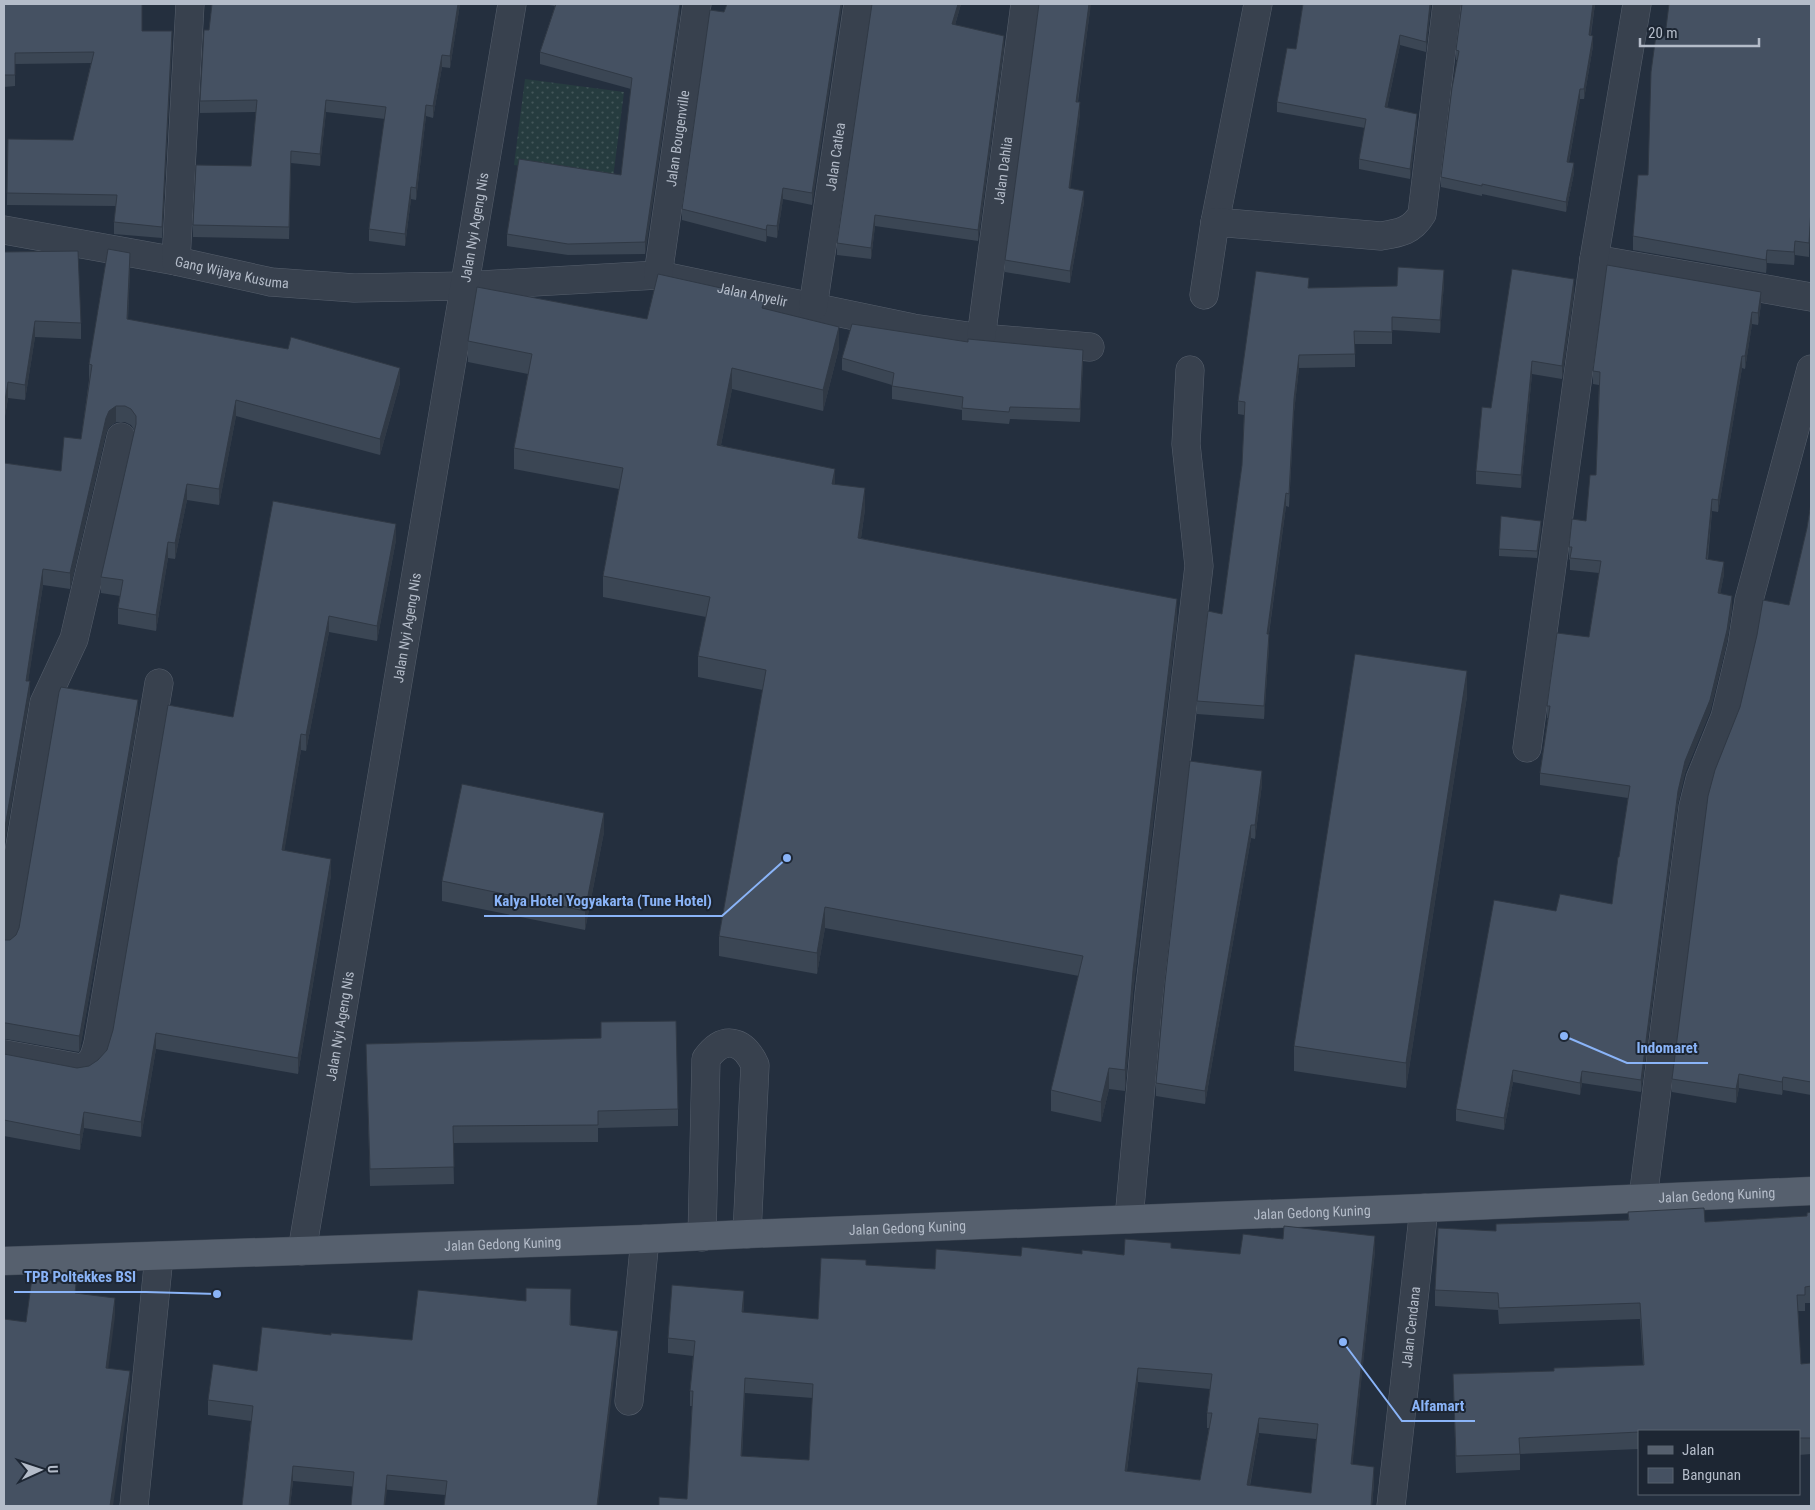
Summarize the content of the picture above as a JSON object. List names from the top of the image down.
{
  "streets": {
    "main road": ["Jalan Gedong Kuning"],
    "street": [
      "Jalan Bougenville",
      "Jalan Catlea",
      "Jalan Dahlia",
      "Jalan Nyi Ageng Nis",
      "Gang Wijaya Kusuma",
      "Jalan Anyelir",
      "Jalan Cendana"
    ]
  },
  "crossings": [
    ["Jalan Bougenville", "Jalan Anyelir"],
    ["Jalan Catlea", "Jalan Anyelir"],
    ["Jalan Dahlia", "Jalan Anyelir"],
    ["Jalan Nyi Ageng Nis", "Gang Wijaya Kusuma"],
    ["Jalan Nyi Ageng Nis", "Jalan Anyelir"],
    ["Jalan Nyi Ageng Nis", "Jalan Gedong Kuning"],
    ["Gang Wijaya Kusuma", "Jalan Anyelir"],
    ["Jalan Gedong Kuning", "Jalan Cendana"]
  ],
  "places": [
    "Kalya Hotel Yogyakarta (Tune Hotel)",
    "Indomaret",
    "TPB Poltekkes BSI",
    "Alfamart"
  ],
  "legend": ["Jalan", "Bangunan"],
  "scale_bar": "20 m",
  "north": "right"
}
